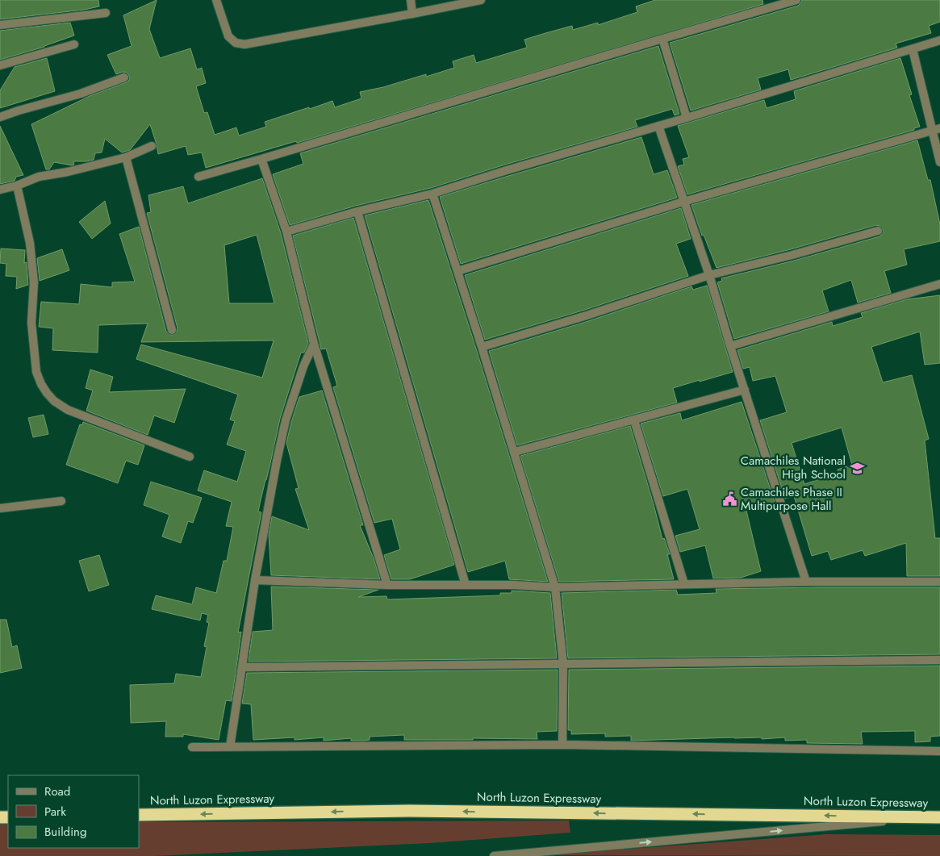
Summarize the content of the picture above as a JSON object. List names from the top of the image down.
{
  "streets": {
    "highway": ["North Luzon Expressway"]
  },
  "one_way": ["North Luzon Expressway"],
  "places": {
    "school or university": ["Camachiles National High School"],
    "public building": ["Camachiles Phase II Multipurpose Hall"]
  },
  "legend": ["Road", "Park", "Building"]
}
